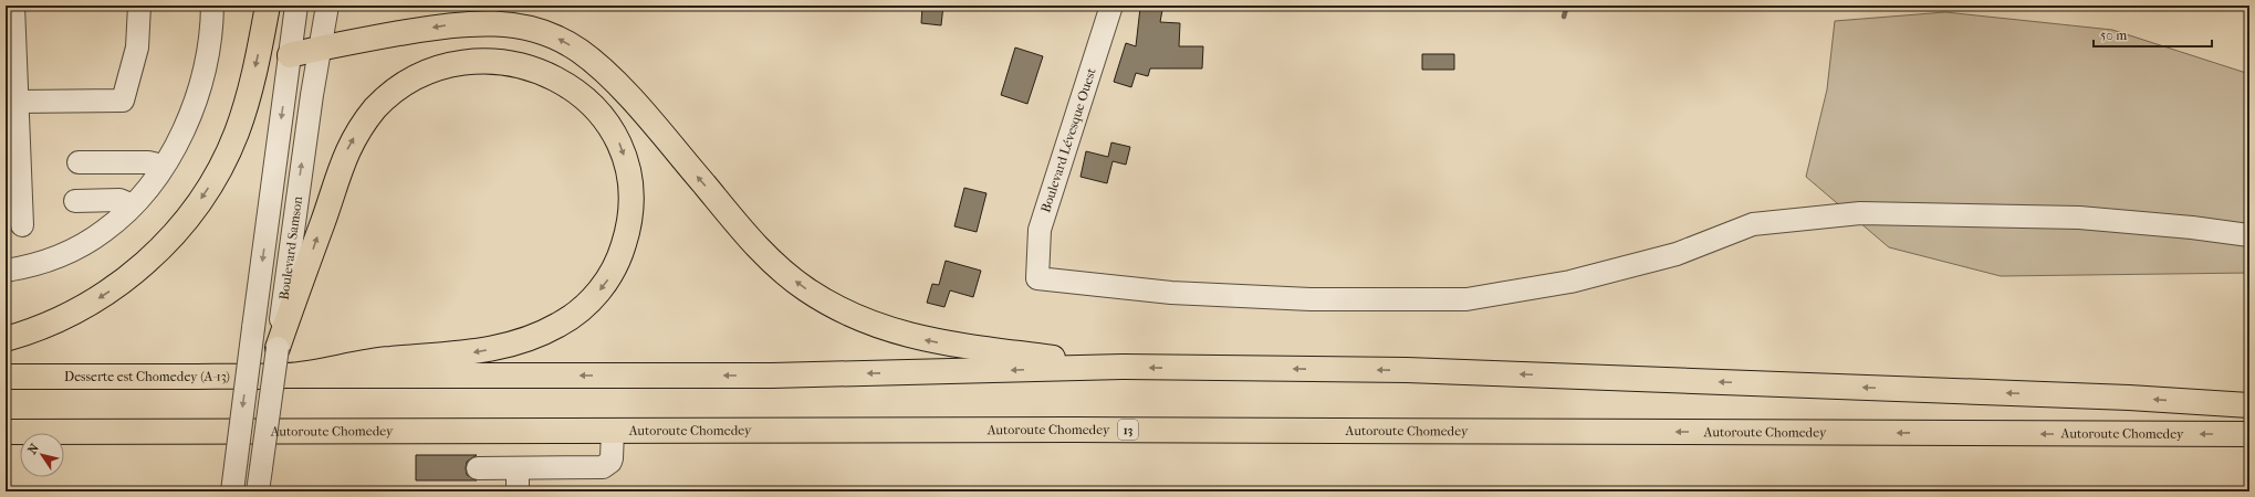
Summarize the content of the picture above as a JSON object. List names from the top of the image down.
{
  "streets": {
    "main road": ["Desserte est Chomedey (A-13)", "Autoroute Chomedey", "13"],
    "street": ["Boulevard Lévesque Ouest", "Boulevard Samson"]
  },
  "scale_bar": "50 m",
  "north": "top left"
}
